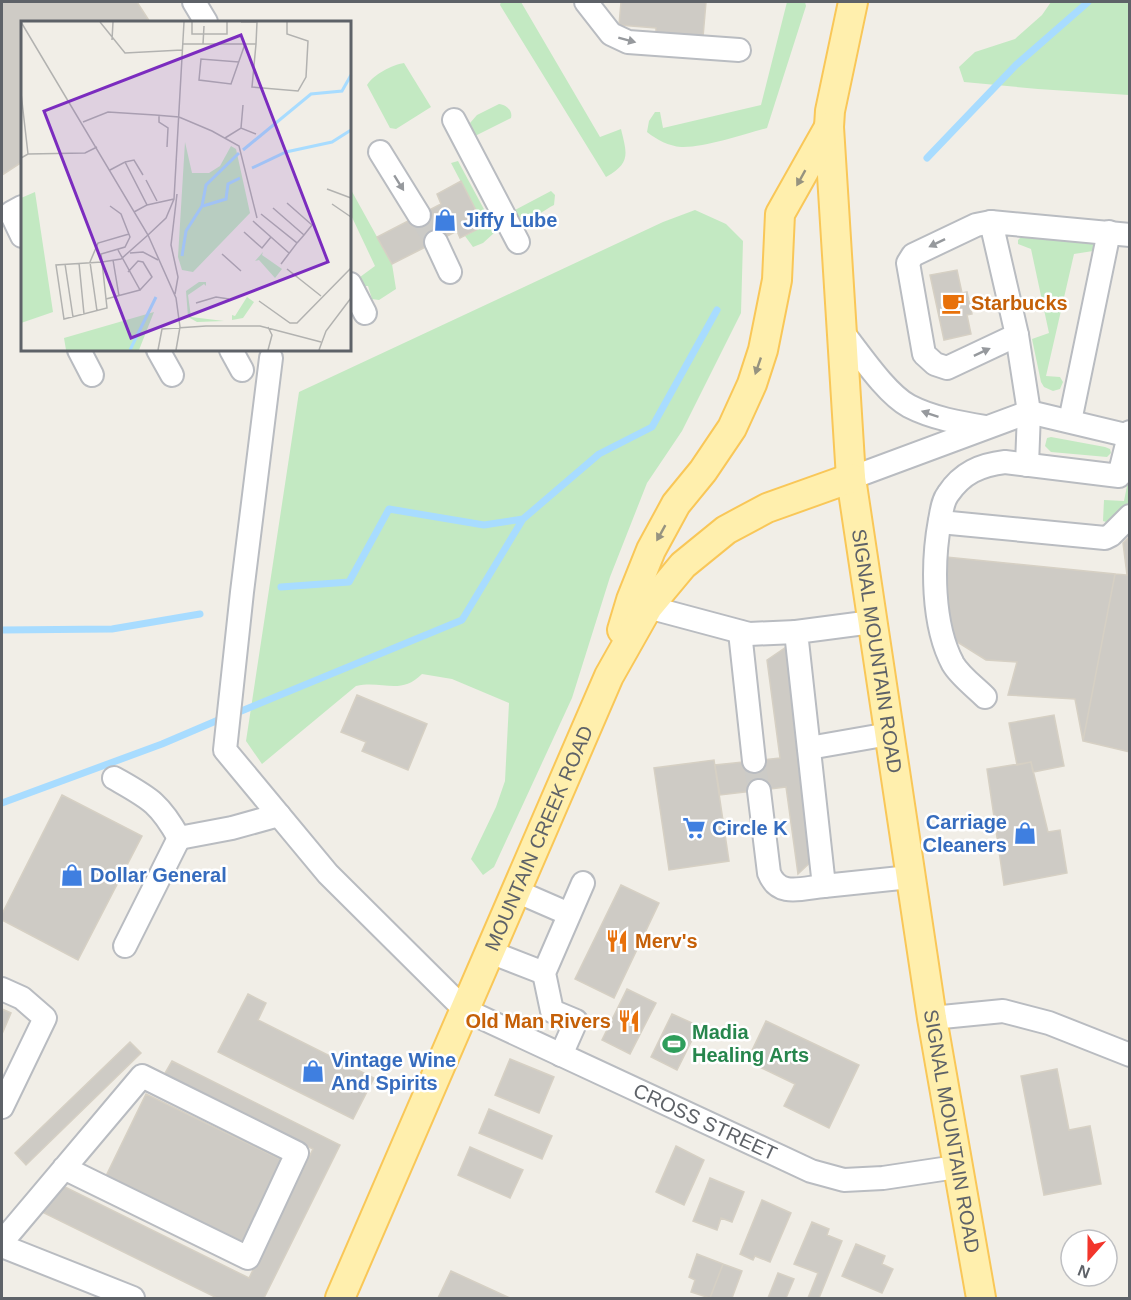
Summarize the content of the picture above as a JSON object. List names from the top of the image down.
{
  "streets": {
    "main road": ["SIGNAL MOUNTAIN ROAD", "MOUNTAIN CREEK ROAD"],
    "street": ["CROSS STREET"]
  },
  "crossings": [
    ["SIGNAL MOUNTAIN ROAD", "MOUNTAIN CREEK ROAD"],
    ["SIGNAL MOUNTAIN ROAD", "CROSS STREET"],
    ["MOUNTAIN CREEK ROAD", "CROSS STREET"]
  ],
  "places": {
    "shop": [
      "Jiffy Lube",
      "Carriage Cleaners",
      "Dollar General",
      "Vintage Wine And Spirits"
    ],
    "cafe": ["Starbucks"],
    "supermarket": ["Circle K"],
    "restaurant": ["Merv's", "Old Man Rivers"],
    "sports": ["Madia Healing Arts"]
  },
  "north": "bottom"
}
